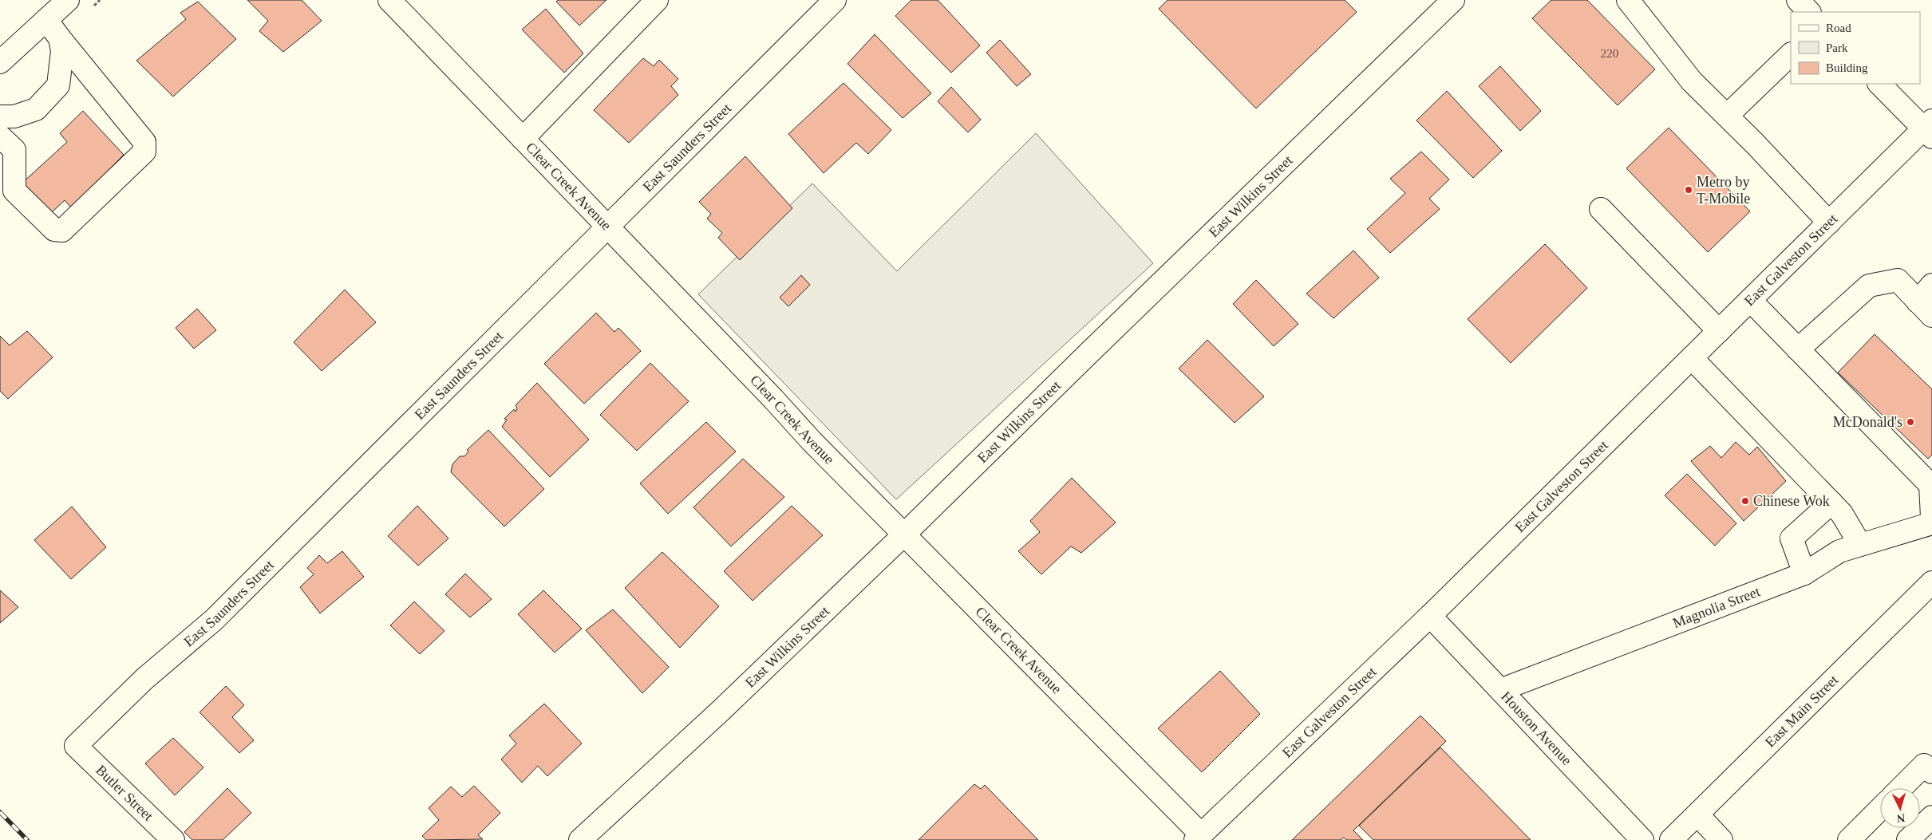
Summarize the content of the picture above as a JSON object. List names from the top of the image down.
{
  "streets": {
    "street": [
      "East Saunders Street",
      "Clear Creek Avenue",
      "East Wilkins Street",
      "East Galveston Street",
      "Magnolia Street",
      "East Main Street",
      "Houston Avenue",
      "Butler Street"
    ]
  },
  "crossings": [
    ["East Saunders Street", "Clear Creek Avenue"],
    ["East Saunders Street", "Butler Street"],
    ["Clear Creek Avenue", "East Wilkins Street"],
    ["Clear Creek Avenue", "East Galveston Street"],
    ["East Galveston Street", "Houston Avenue"],
    ["Magnolia Street", "Houston Avenue"]
  ],
  "places": ["Metro by T-Mobile", "McDonald's", "Chinese Wok"],
  "house_numbers": ["220"],
  "legend": ["Road", "Park", "Building"],
  "north": "bottom"
}
